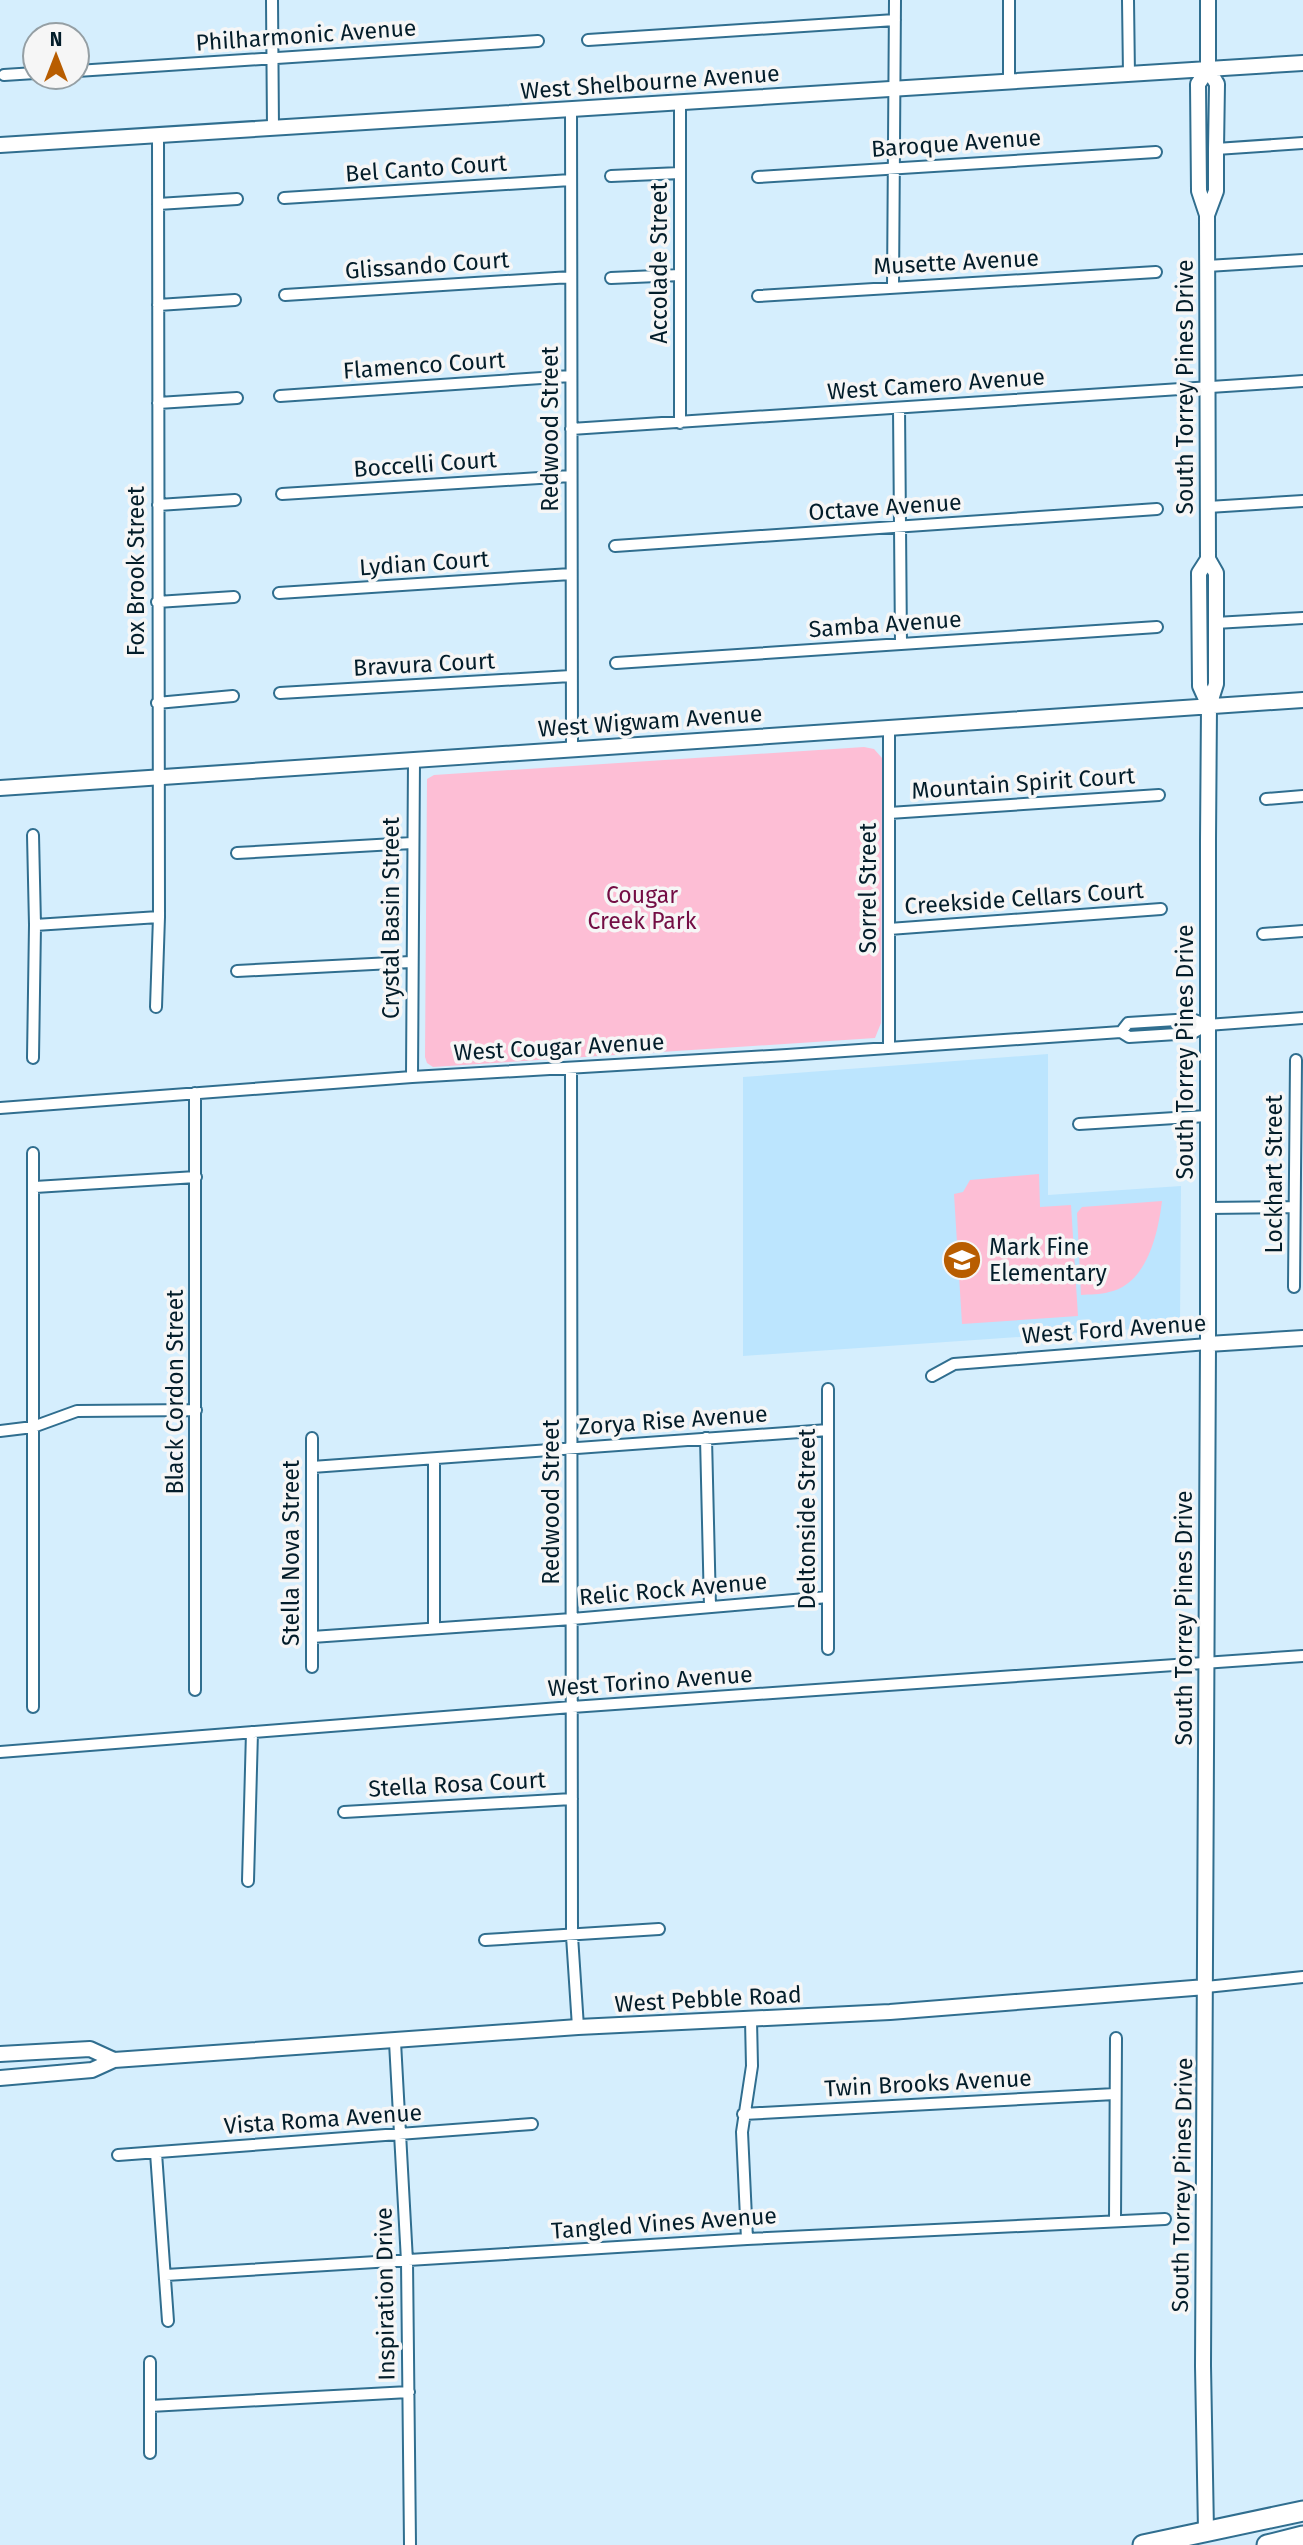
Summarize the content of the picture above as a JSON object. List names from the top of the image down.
{
  "streets": {
    "street": [
      "Philharmonic Avenue",
      "West Shelbourne Avenue",
      "Baroque Avenue",
      "Bel Canto Court",
      "Musette Avenue",
      "Accolade Street",
      "Glissando Court",
      "Flamenco Court",
      "West Camero Avenue",
      "South Torrey Pines Drive",
      "Redwood Street",
      "Boccelli Court",
      "Octave Avenue",
      "Lydian Court",
      "Fox Brook Street",
      "Samba Avenue",
      "Bravura Court",
      "West Wigwam Avenue",
      "Mountain Spirit Court",
      "Sorrel Street",
      "Creekside Cellars Court",
      "Crystal Basin Street",
      "West Cougar Avenue",
      "Lockhart Street",
      "West Ford Avenue",
      "Black Cordon Street",
      "Zorya Rise Avenue",
      "Deltonside Street",
      "Stella Nova Street",
      "Relic Rock Avenue",
      "West Torino Avenue",
      "Stella Rosa Court",
      "West Pebble Road",
      "Twin Brooks Avenue",
      "Vista Roma Avenue",
      "Tangled Vines Avenue",
      "Inspiration Drive"
    ]
  },
  "crossings": [
    ["West Shelbourne Avenue", "Accolade Street"],
    ["West Shelbourne Avenue", "South Torrey Pines Drive"],
    ["West Shelbourne Avenue", "Redwood Street"],
    ["West Shelbourne Avenue", "Fox Brook Street"],
    ["Bel Canto Court", "Redwood Street"],
    ["Accolade Street", "West Camero Avenue"],
    ["Glissando Court", "Redwood Street"],
    ["Flamenco Court", "Redwood Street"],
    ["West Camero Avenue", "South Torrey Pines Drive"],
    ["West Camero Avenue", "Redwood Street"],
    ["South Torrey Pines Drive", "West Wigwam Avenue"],
    ["South Torrey Pines Drive", "West Cougar Avenue"],
    ["South Torrey Pines Drive", "West Ford Avenue"],
    ["South Torrey Pines Drive", "West Torino Avenue"],
    ["South Torrey Pines Drive", "West Pebble Road"],
    ["Redwood Street", "Boccelli Court"],
    ["Redwood Street", "Lydian Court"],
    ["Redwood Street", "Bravura Court"],
    ["Redwood Street", "West Wigwam Avenue"],
    ["Redwood Street", "West Cougar Avenue"],
    ["Redwood Street", "Zorya Rise Avenue"],
    ["Redwood Street", "Relic Rock Avenue"],
    ["Redwood Street", "West Torino Avenue"],
    ["Redwood Street", "Stella Rosa Court"],
    ["Redwood Street", "West Pebble Road"],
    ["Fox Brook Street", "West Wigwam Avenue"],
    ["West Wigwam Avenue", "Sorrel Street"],
    ["West Wigwam Avenue", "Crystal Basin Street"],
    ["Mountain Spirit Court", "Sorrel Street"],
    ["Sorrel Street", "Creekside Cellars Court"],
    ["Sorrel Street", "West Cougar Avenue"],
    ["Crystal Basin Street", "West Cougar Avenue"],
    ["West Cougar Avenue", "Black Cordon Street"],
    ["Zorya Rise Avenue", "Deltonside Street"],
    ["Zorya Rise Avenue", "Stella Nova Street"],
    ["Deltonside Street", "Relic Rock Avenue"],
    ["Stella Nova Street", "Relic Rock Avenue"],
    ["West Pebble Road", "Inspiration Drive"],
    ["Vista Roma Avenue", "Inspiration Drive"],
    ["Tangled Vines Avenue", "Inspiration Drive"]
  ],
  "parks": ["Cougar Creek Park"],
  "places": {
    "school or university": ["Mark Fine Elementary"]
  },
  "north": "top"
}
